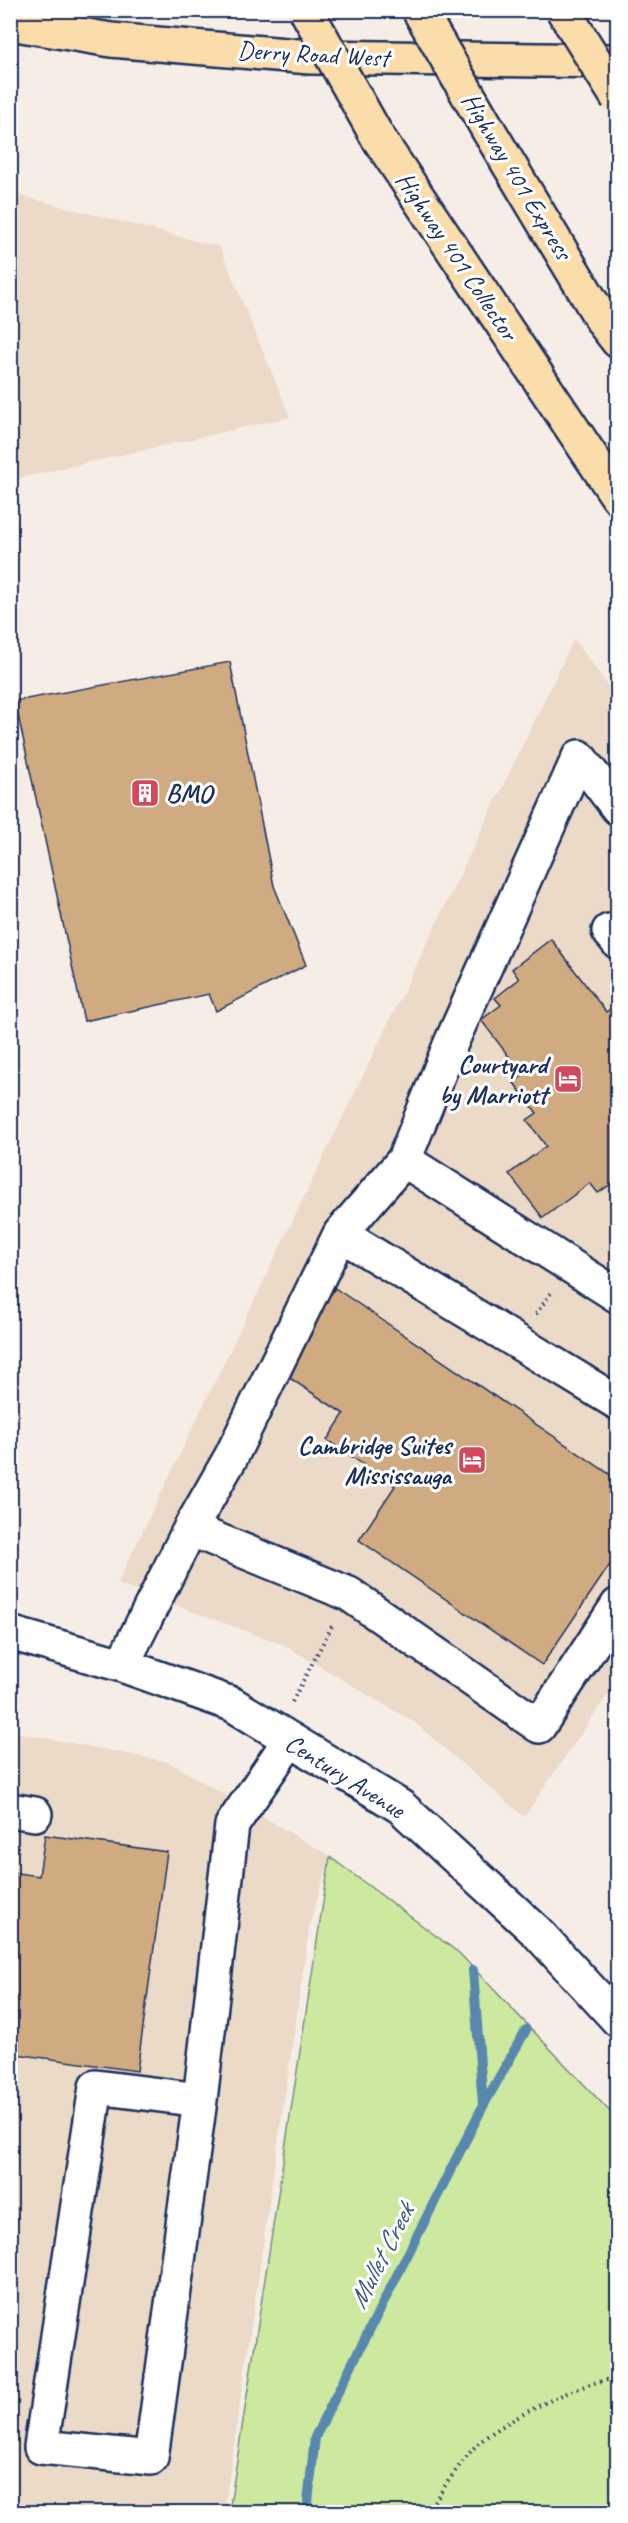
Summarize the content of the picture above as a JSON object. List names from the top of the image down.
{
  "streets": {
    "main road": ["Derry Road West", "Highway 401 Express", "Highway 401 Collector"],
    "street": ["Century Avenue"]
  },
  "water": ["Mullet Creek"],
  "places": {
    "building": ["BMO"],
    "hotel": ["Courtyard by Marriott", "Cambridge Suites Mississauga"]
  }
}
